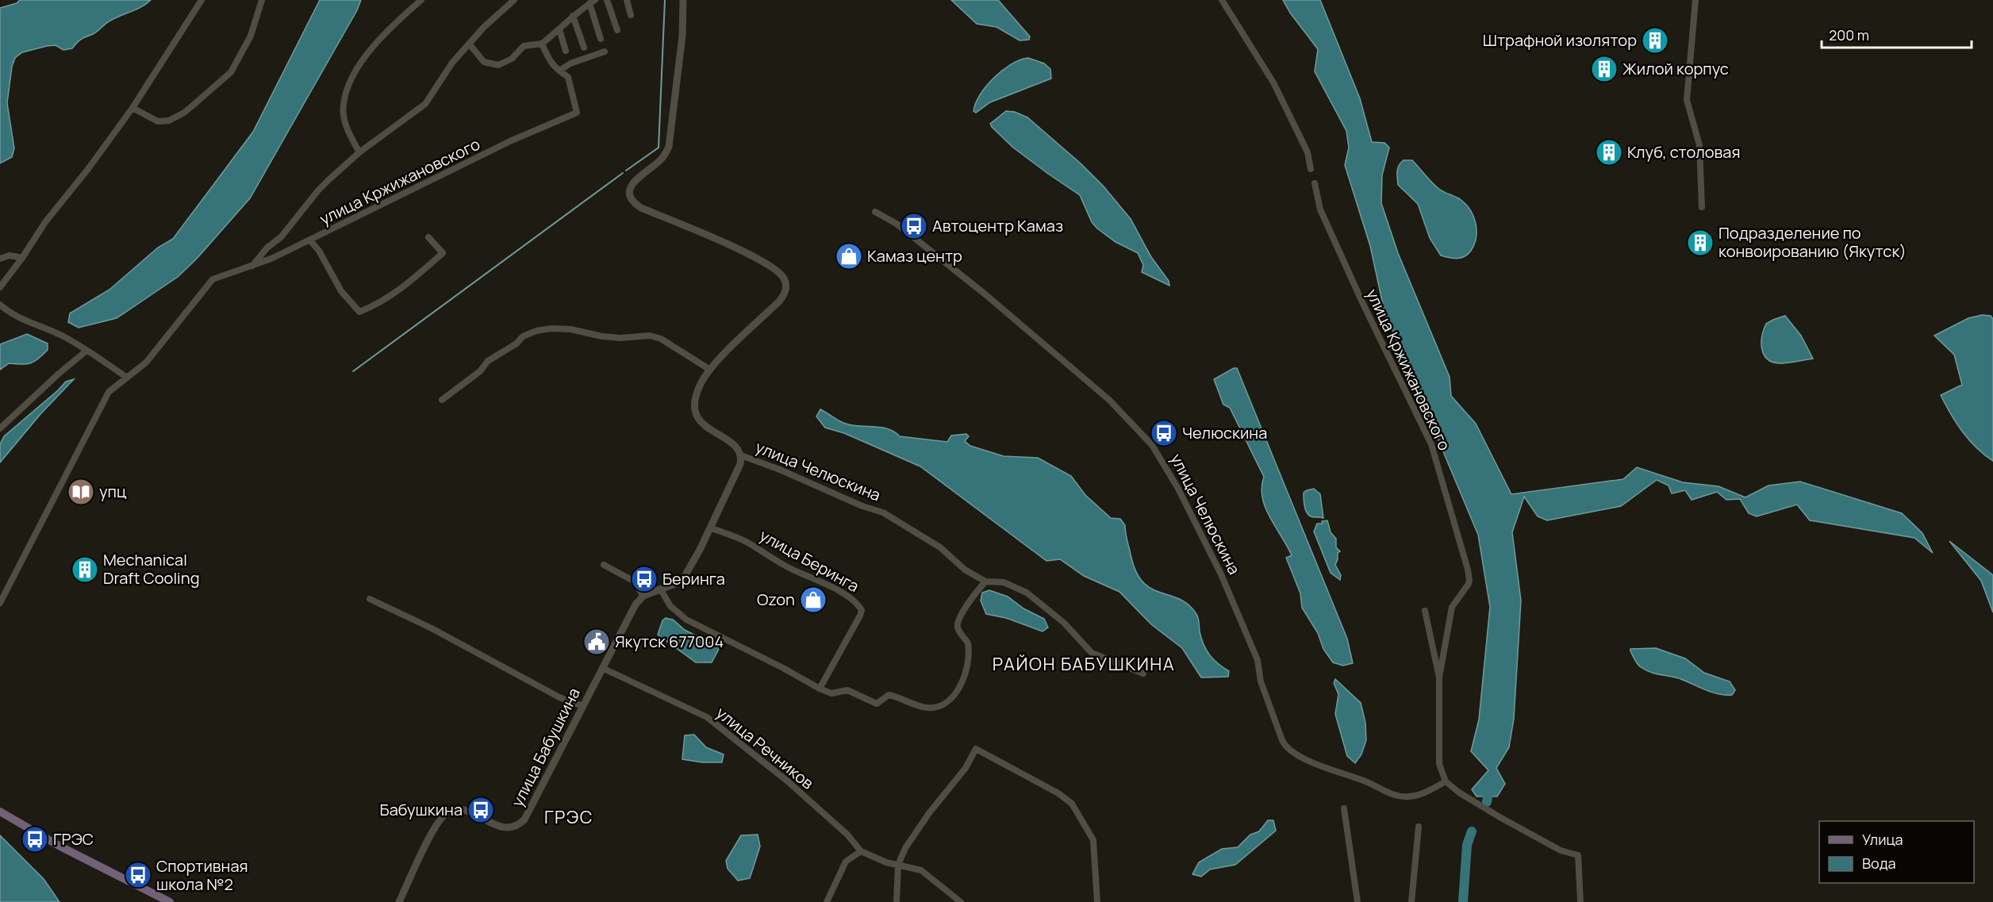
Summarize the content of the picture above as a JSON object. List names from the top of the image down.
{
  "streets": {
    "street": [
      "улица Кржижановского",
      "улица Челюскина",
      "улица Беринга",
      "улица Бабушкина",
      "улица Речников"
    ]
  },
  "crossings": [
    ["улица Кржижановского", "улица Челюскина"],
    ["улица Бабушкина", "улица Речников"]
  ],
  "districts": ["РАЙОН БАБУШКИНА", "ГРЭС"],
  "places": {
    "building": [
      "Штрафной изолятор",
      "Жилой корпус",
      "Клуб, столовая",
      "Подразделение по конвоированию (Якутск)",
      "Mechanical Draft Cooling"
    ],
    "bus stop": [
      "Автоцентр Камаз",
      "Челюскина",
      "Беринга",
      "Бабушкина",
      "ГРЭС",
      "Спортивная школа №2"
    ],
    "shop": ["Камаз центр", "Ozon"],
    "library": ["упц"],
    "public building": ["Якутск 677004"]
  },
  "legend": ["Улица", "Вода"],
  "scale_bar": "200 m"
}
